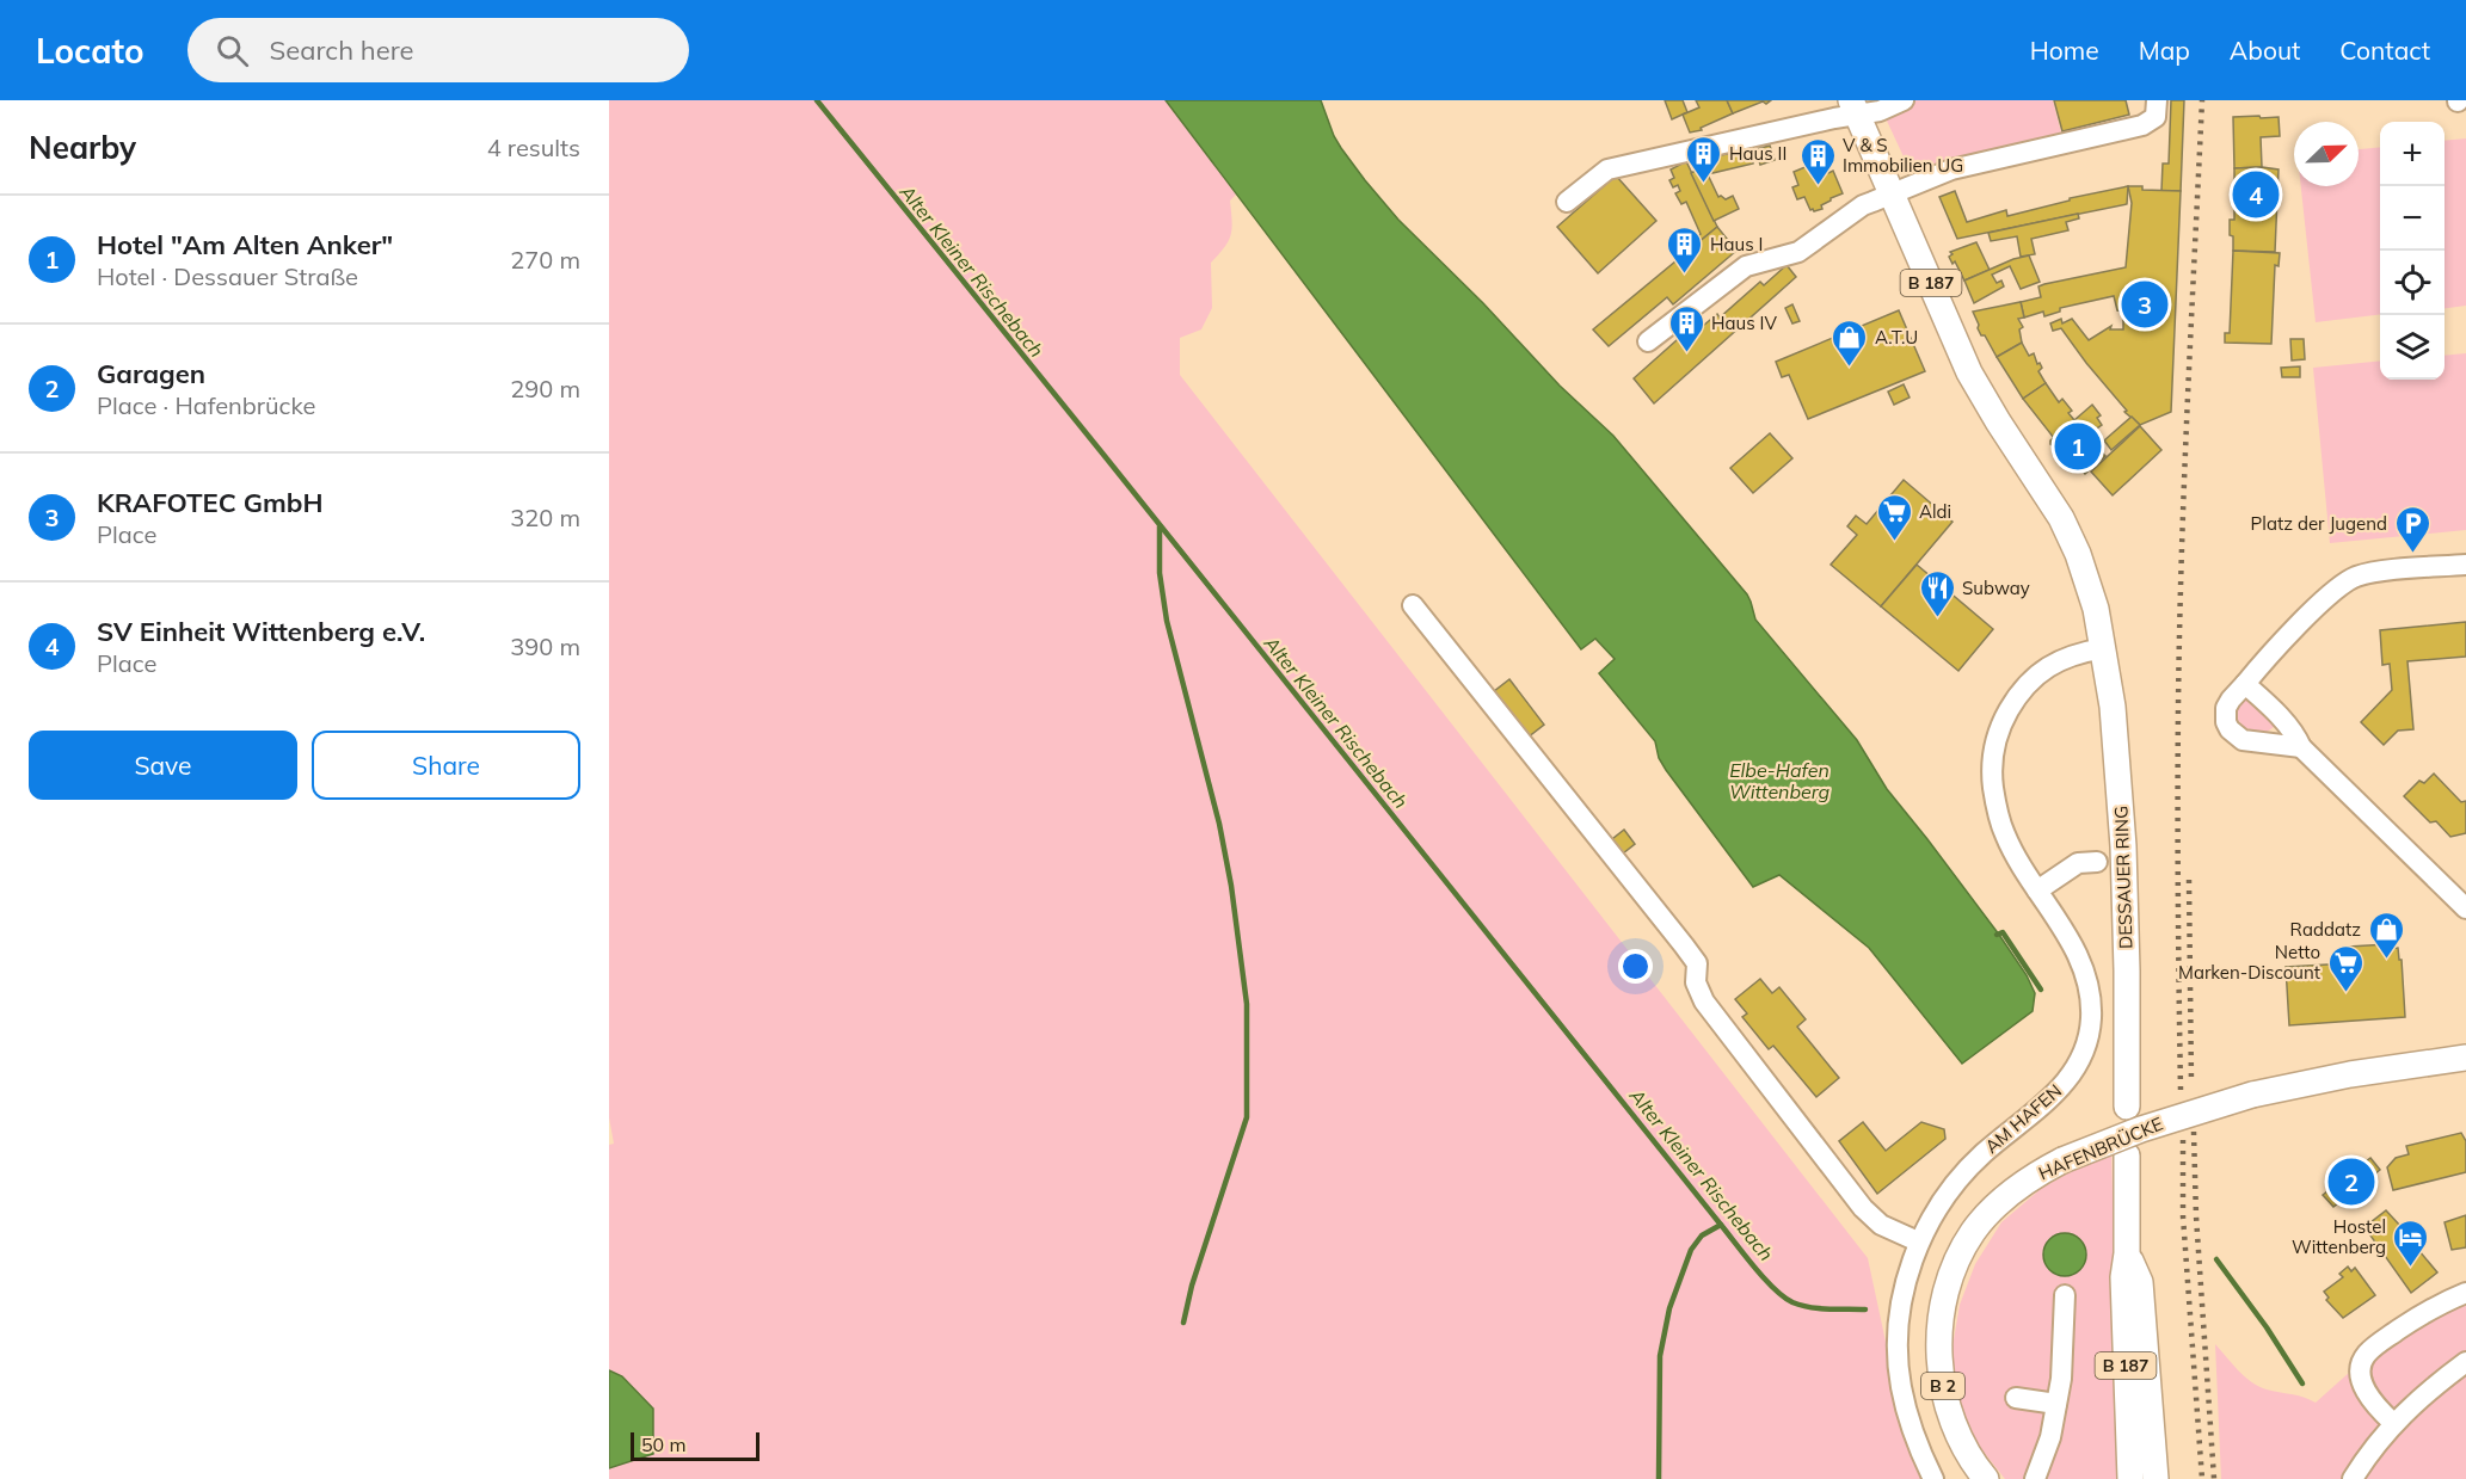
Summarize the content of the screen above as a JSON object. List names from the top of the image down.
{
  "streets": {
    "main road": [
      "B 187",
      "DESSAUER RING",
      "HAFENBRÜCKE",
      "B 2"
    ],
    "street": ["AM HAFEN"]
  },
  "crossings": [
    ["B 187", "DESSAUER RING"],
    ["B 187", "AM HAFEN"],
    ["DESSAUER RING", "AM HAFEN"]
  ],
  "water": ["Alter Kleiner Rischebach", "Elbe-Hafen Wittenberg"],
  "places": {
    "building": [
      "Haus II",
      "V & S Immobilien UG",
      "Haus I",
      "Haus IV"
    ],
    "shop": ["A.T.U", "Raddatz"],
    "supermarket": ["Aldi", "Netto Marken-Discount"],
    "parking": ["Platz der Jugend"],
    "restaurant": ["Subway"],
    "hotel": ["Hostel Wittenberg"]
  },
  "scale_bar": "50 m",
  "north": "top right",
  "page": {
    "header": "Locato",
    "search": "Search here",
    "nav": [
      "Home",
      "Map",
      "About",
      "Contact"
    ],
    "heading": ["Nearby", "4 results"],
    "map_buttons": ["+", "−"],
    "pins": [
      "4",
      "3",
      "1",
      "2"
    ],
    "list": [
      {
        "mark": "1",
        "name": "Hotel \"Am Alten Anker\"",
        "note": "Hotel · Dessauer Straße",
        "value": "270 m"
      },
      {
        "mark": "2",
        "name": "Garagen",
        "note": "Place · Hafenbrücke",
        "value": "290 m"
      },
      {
        "mark": "3",
        "name": "KRAFOTEC GmbH",
        "note": "Place",
        "value": "320 m"
      },
      {
        "mark": "4",
        "name": "SV Einheit Wittenberg e.V.",
        "note": "Place",
        "value": "390 m"
      }
    ],
    "buttons": ["Save", "Share"],
    "scale": "50 m"
  }
}
